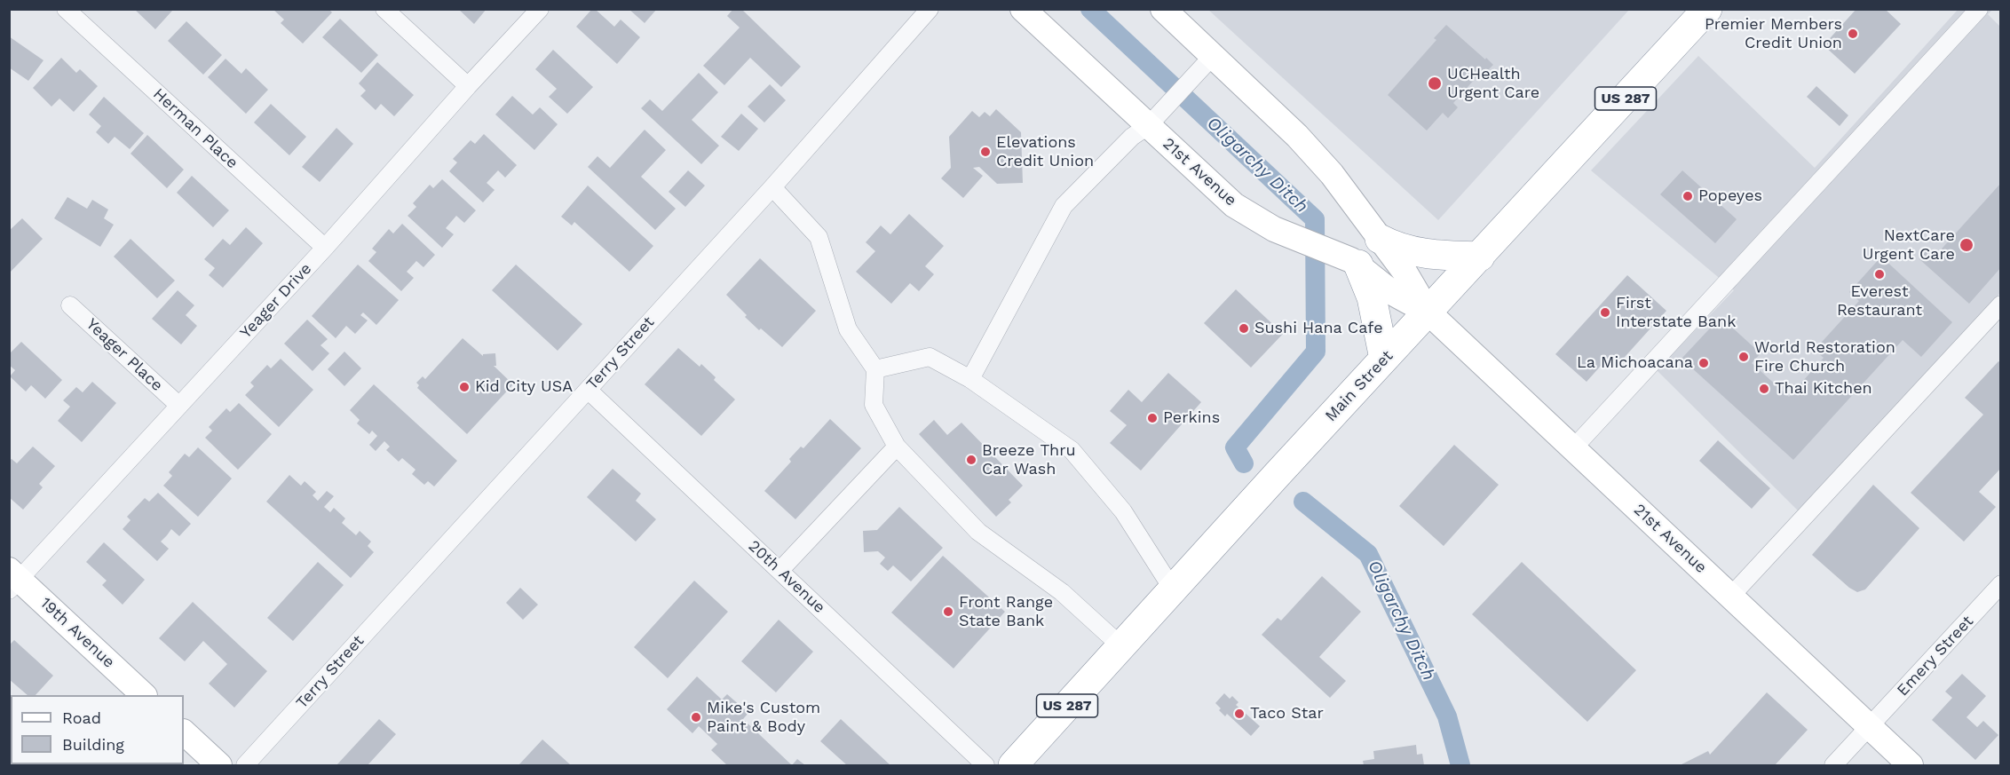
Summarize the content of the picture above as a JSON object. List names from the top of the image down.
{
  "streets": {
    "highway": ["US 287", "Main Street"],
    "street": [
      "Herman Place",
      "21st Avenue",
      "Yeager Drive",
      "Terry Street",
      "Yeager Place",
      "20th Avenue",
      "19th Avenue",
      "Emery Street"
    ]
  },
  "crossings": [
    ["Herman Place", "Yeager Drive"],
    ["21st Avenue", "Main Street"],
    ["21st Avenue", "Emery Street"],
    ["Yeager Drive", "Yeager Place"],
    ["Yeager Drive", "19th Avenue"],
    ["Terry Street", "20th Avenue"]
  ],
  "water": ["Oligarchy Ditch"],
  "places": [
    "Premier Members Credit Union",
    "UCHealth Urgent Care",
    "Elevations Credit Union",
    "Popeyes",
    "NextCare Urgent Care",
    "Everest Restaurant",
    "First Interstate Bank",
    "Sushi Hana Cafe",
    "World Restoration Fire Church",
    "La Michoacana",
    "Kid City USA",
    "Thai Kitchen",
    "Perkins",
    "Breeze Thru Car Wash",
    "Front Range State Bank",
    "Taco Star",
    "Mike's Custom Paint & Body"
  ],
  "legend": ["Road", "Building"]
}
